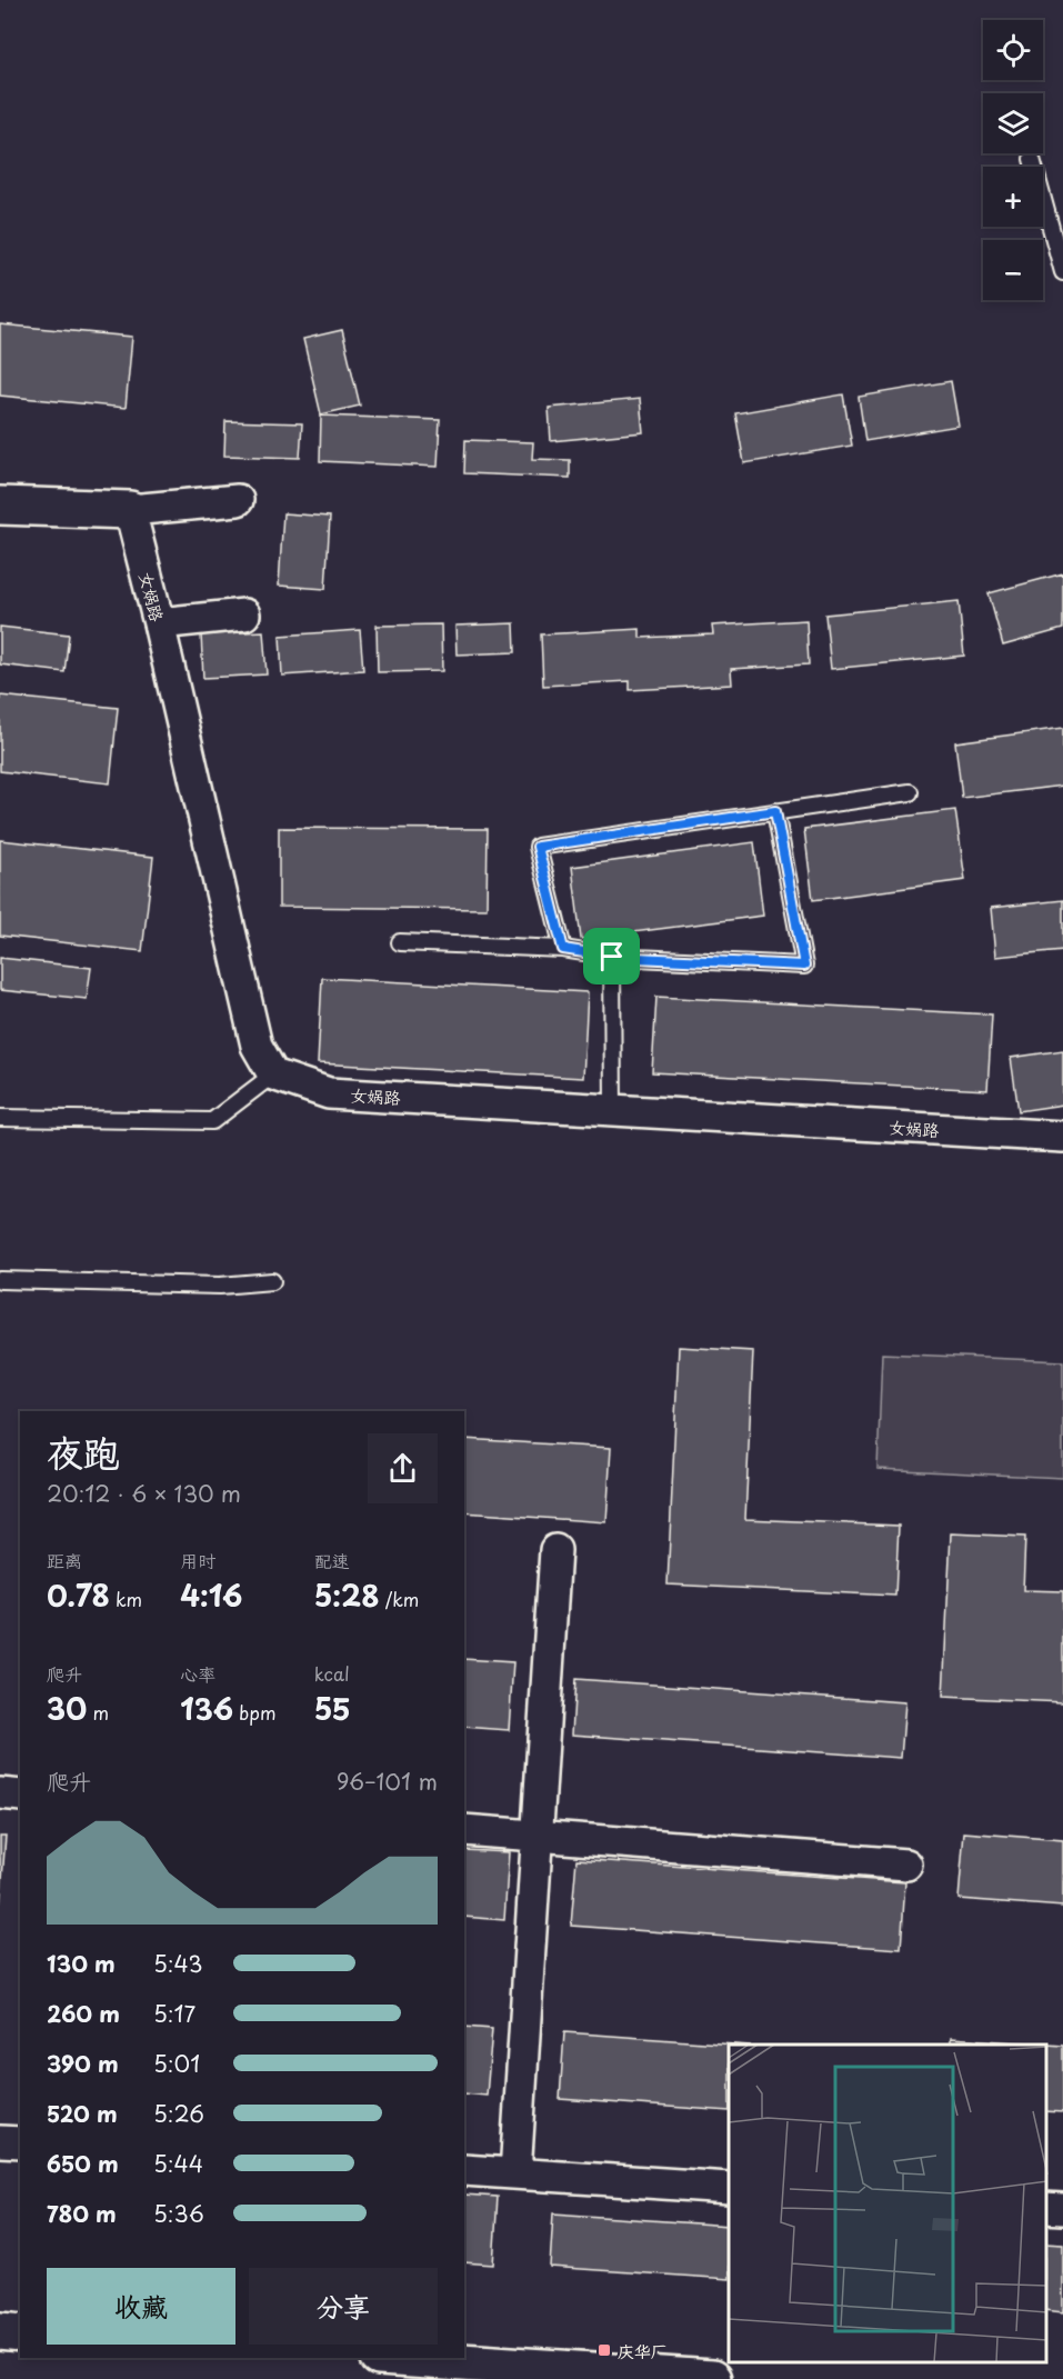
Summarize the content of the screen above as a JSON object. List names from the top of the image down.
{
  "streets": {
    "street": ["女娲路"]
  },
  "places": {
    "transit": ["庆华厂"]
  },
  "page": {
    "map_buttons": ["+", "−"],
    "heading": ["夜跑", "20:12 · 6 × 130 m"],
    "stats": [
      ["距离", "0.78 km"],
      ["用时", "4:16"],
      ["配速", "5:28 /km"],
      ["爬升", "30 m"],
      ["心率", "136 bpm"],
      ["kcal", "55"]
    ],
    "chart": ["爬升", "96–101 m"],
    "list": [
      {
        "name": "130 m",
        "note": "5:43"
      },
      {
        "name": "260 m",
        "note": "5:17"
      },
      {
        "name": "390 m",
        "note": "5:01"
      },
      {
        "name": "520 m",
        "note": "5:26"
      },
      {
        "name": "650 m",
        "note": "5:44"
      },
      {
        "name": "780 m",
        "note": "5:36"
      }
    ],
    "buttons": ["收藏", "分享"]
  }
}
